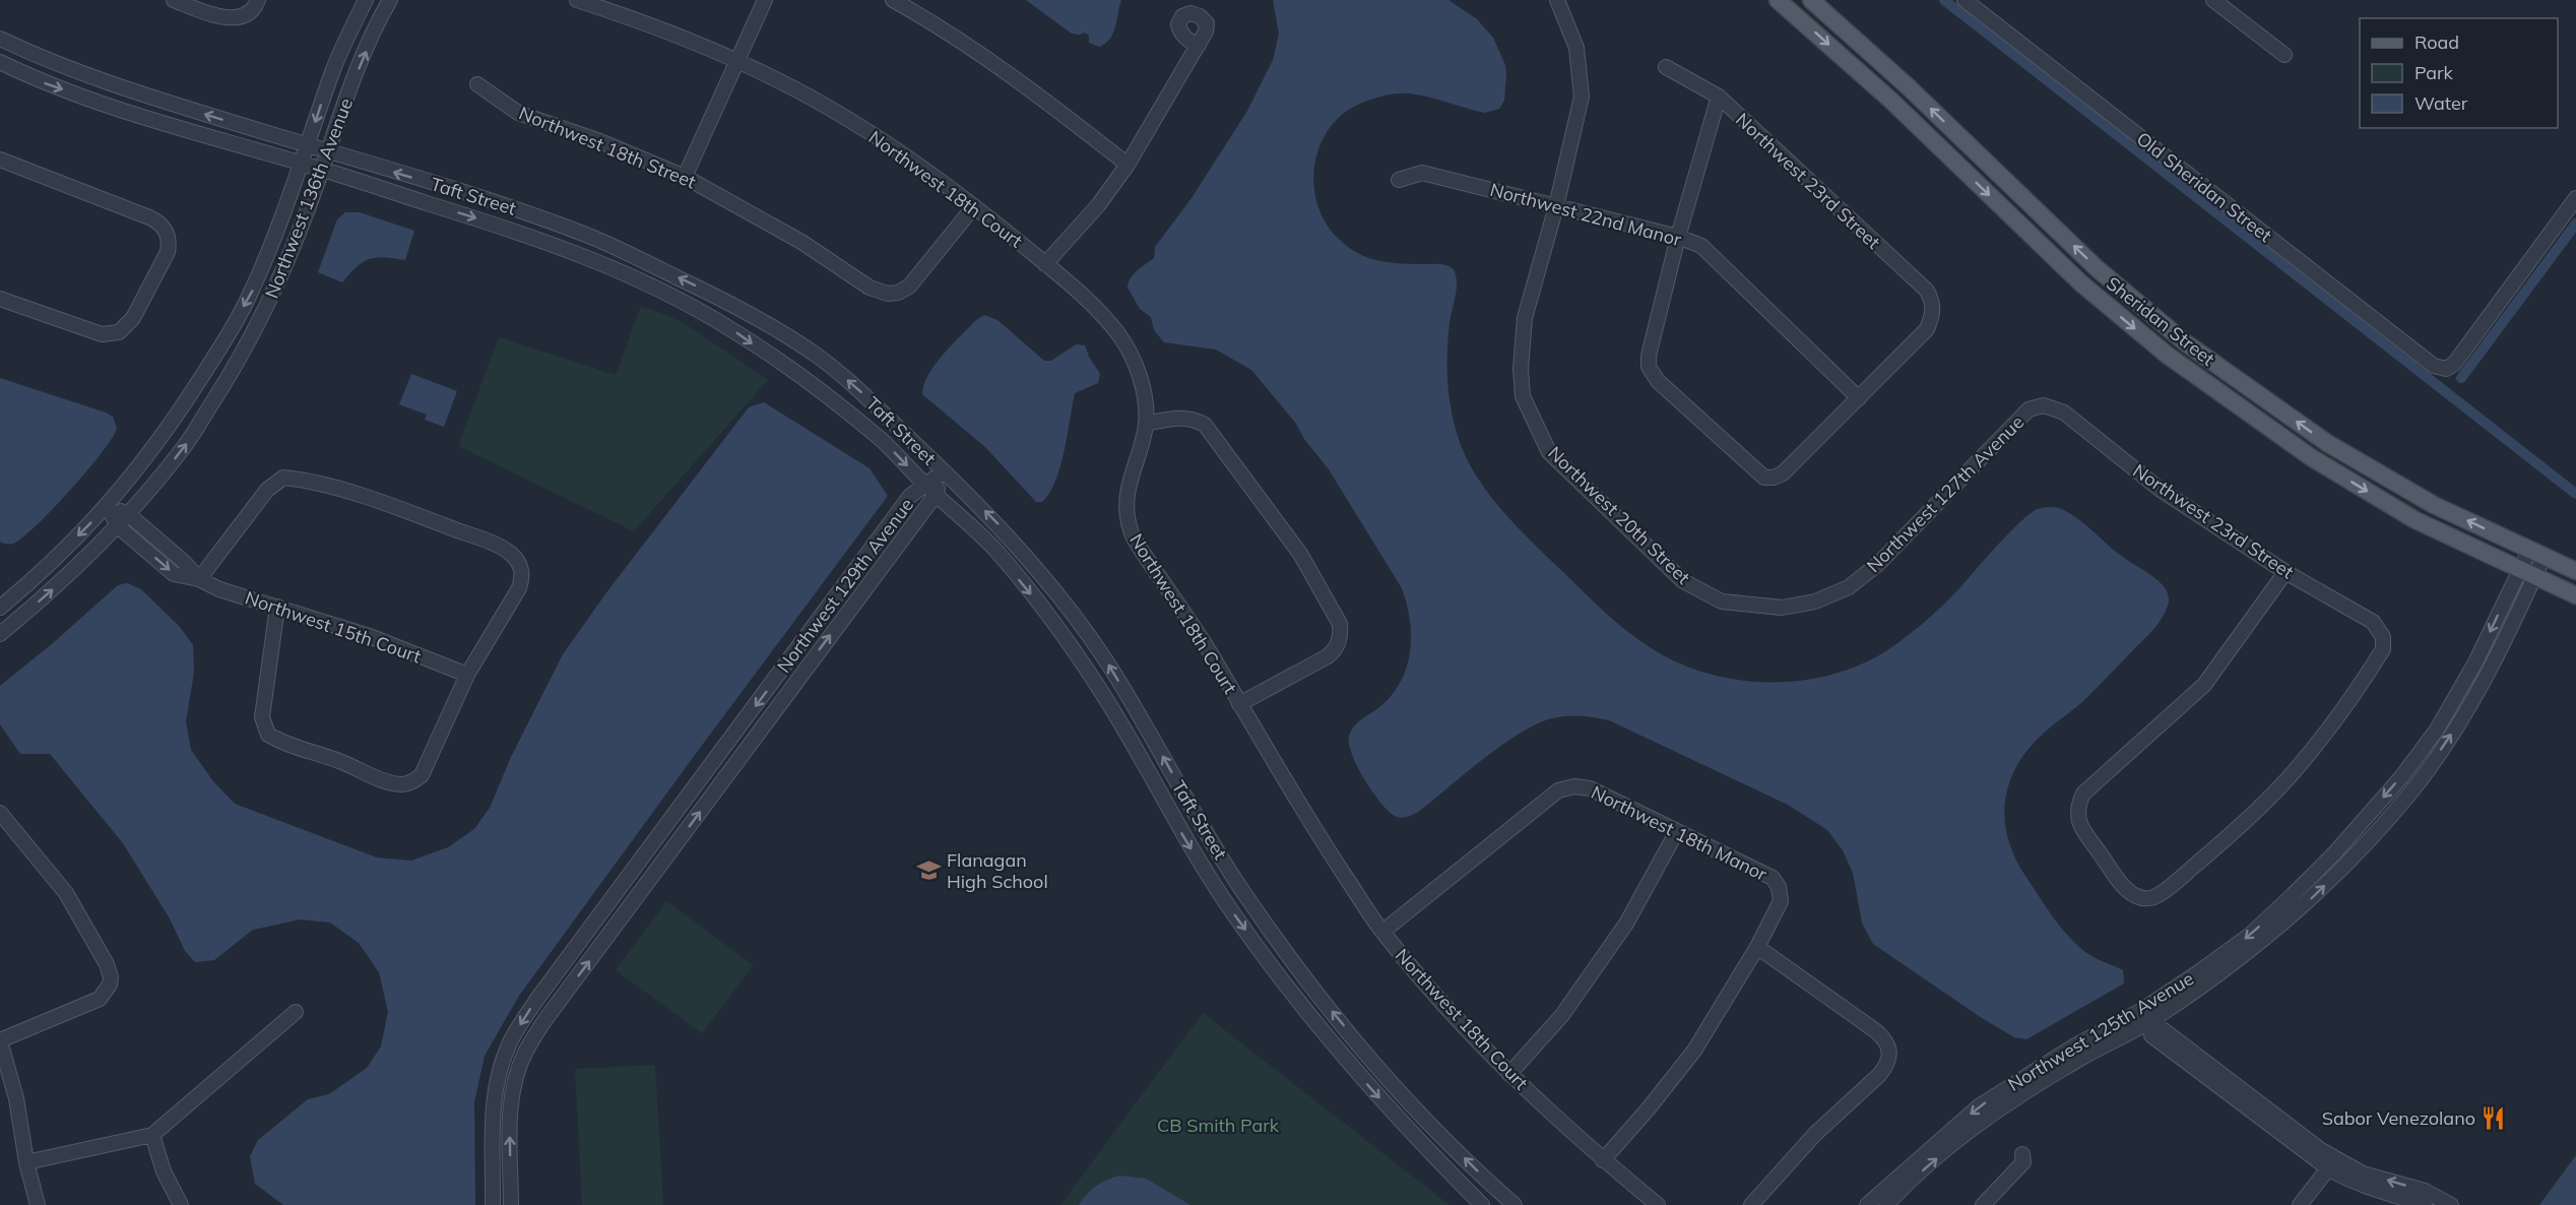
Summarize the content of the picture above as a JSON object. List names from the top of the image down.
{
  "streets": {
    "main road": ["Sheridan Street"],
    "street": [
      "Northwest 18th Street",
      "Northwest 23rd Street",
      "Old Sheridan Street",
      "Northwest 18th Court",
      "Taft Street",
      "Northwest 136th Avenue",
      "Northwest 22nd Manor",
      "Northwest 127th Avenue",
      "Northwest 20th Street",
      "Northwest 129th Avenue",
      "Northwest 15th Court",
      "Northwest 18th Manor",
      "Northwest 125th Avenue"
    ]
  },
  "crossings": [
    ["Northwest 18th Street", "Northwest 18th Court"],
    ["Northwest 23rd Street", "Northwest 22nd Manor"],
    ["Northwest 23rd Street", "Northwest 127th Avenue"],
    ["Northwest 18th Court", "Northwest 18th Manor"],
    ["Taft Street", "Northwest 136th Avenue"],
    ["Taft Street", "Northwest 129th Avenue"],
    ["Northwest 136th Avenue", "Northwest 15th Court"],
    ["Northwest 22nd Manor", "Northwest 20th Street"],
    ["Sheridan Street", "Northwest 125th Avenue"],
    ["Northwest 127th Avenue", "Northwest 20th Street"]
  ],
  "parks": ["CB Smith Park"],
  "places": {
    "school or university": ["Flanagan High School"],
    "restaurant": ["Sabor Venezolano"]
  },
  "legend": ["Road", "Park", "Water"]
}
